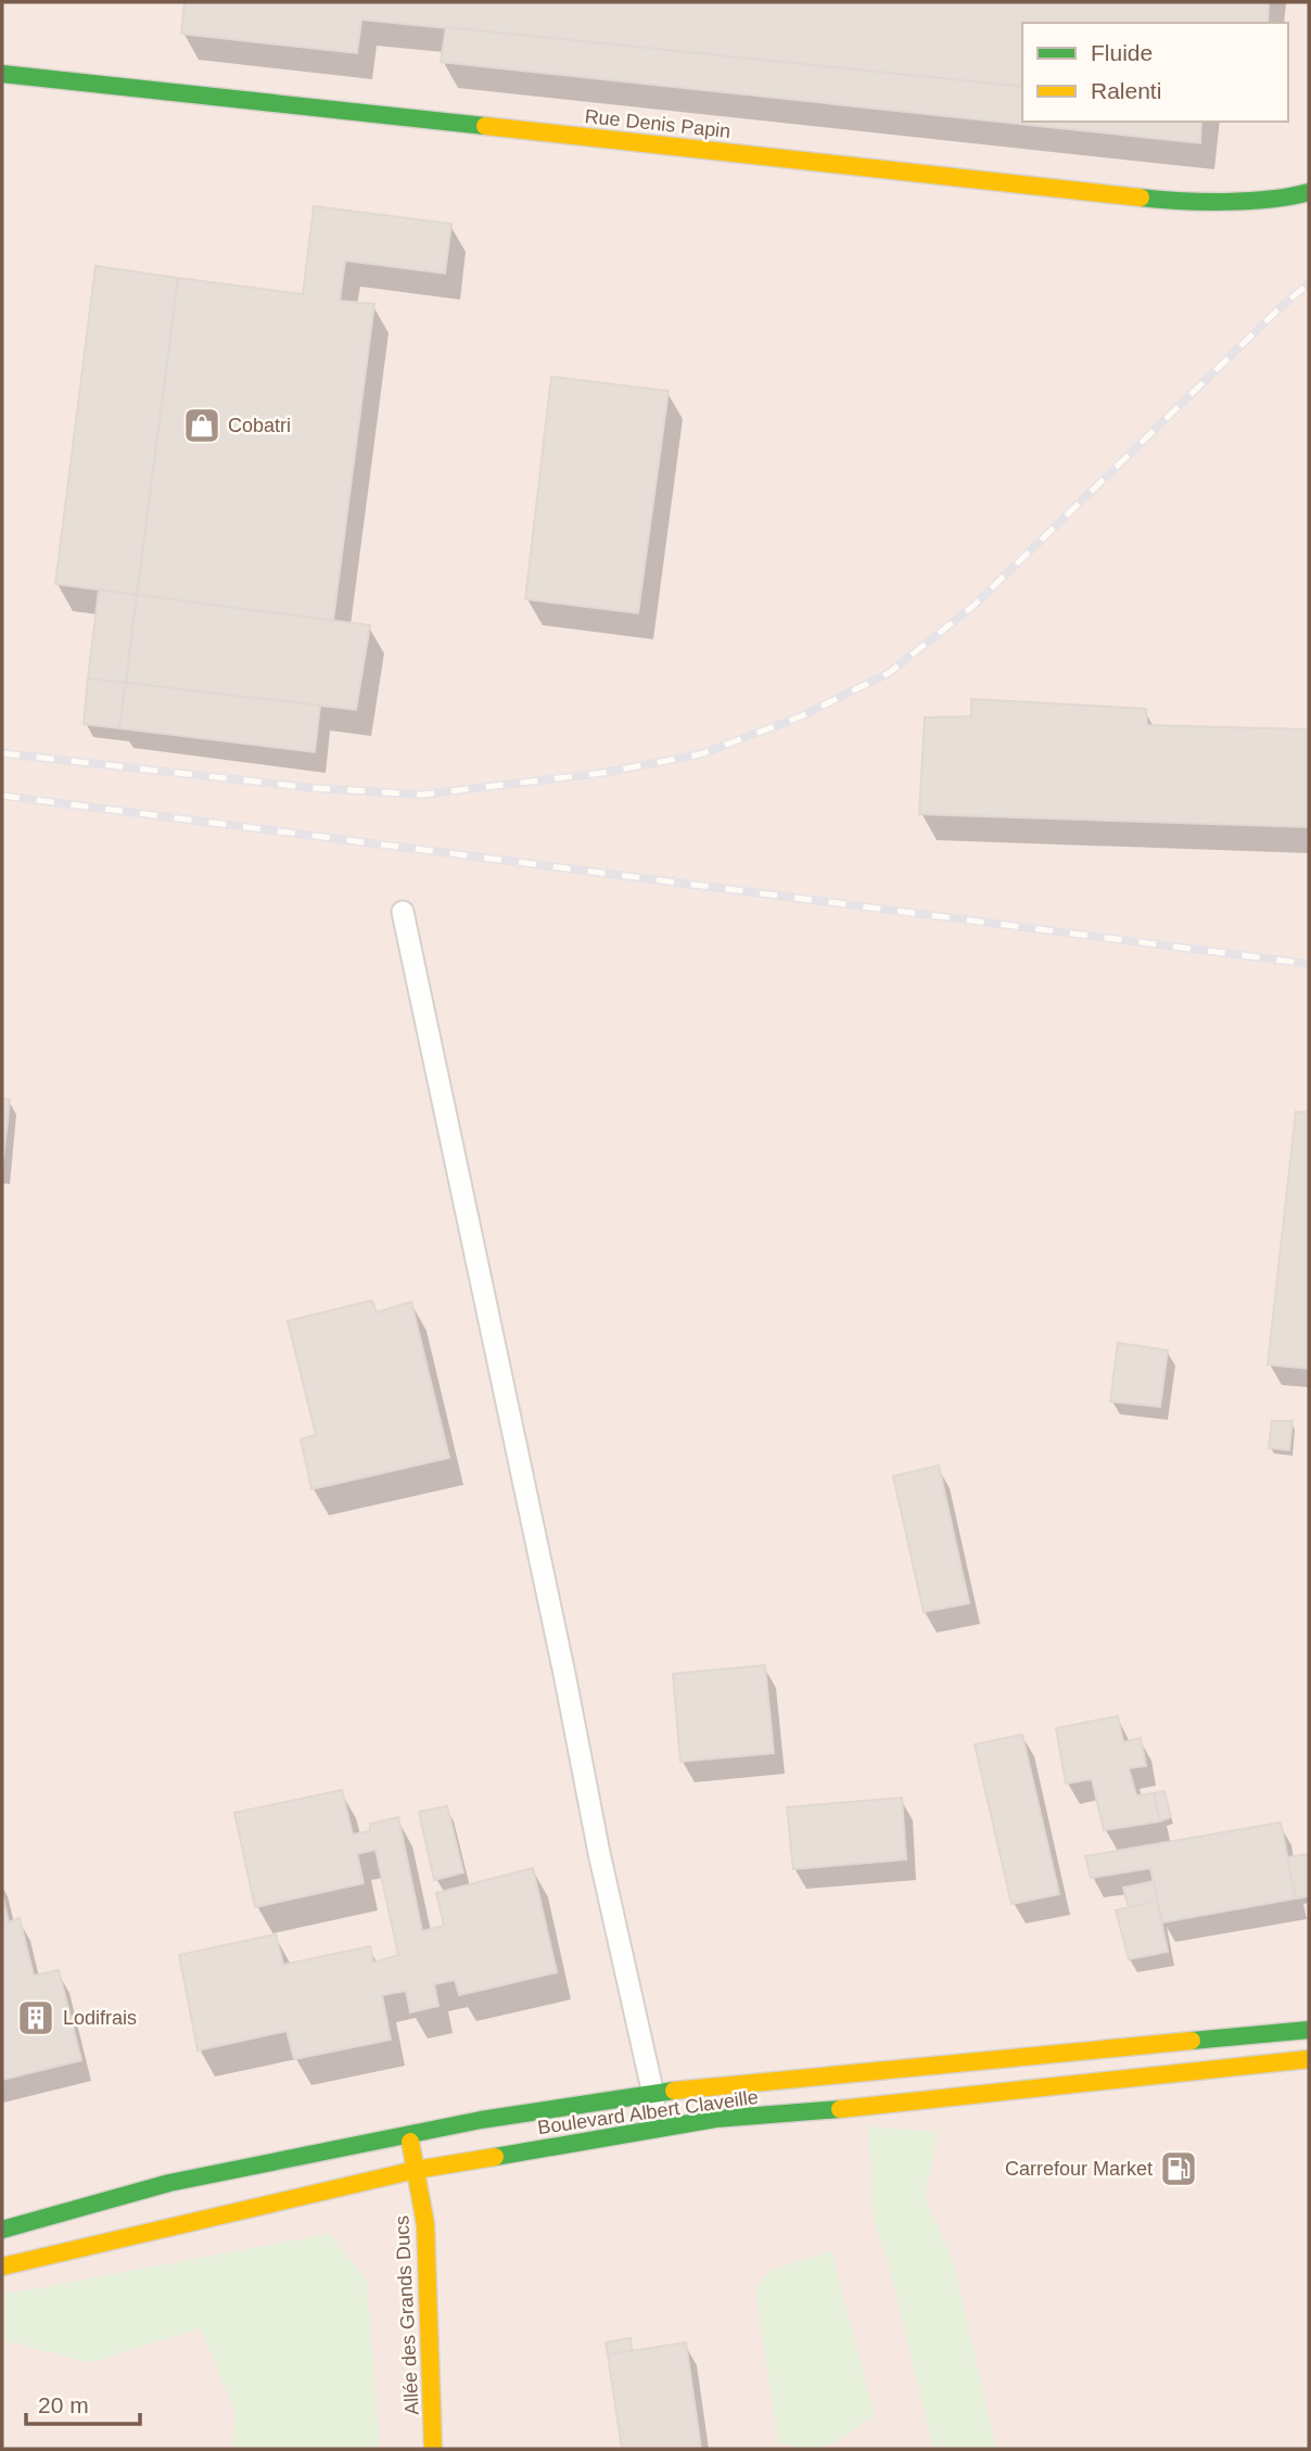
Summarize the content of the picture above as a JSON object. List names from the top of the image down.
{
  "streets": {
    "main road": ["Rue Denis Papin", "Boulevard Albert Claveille", "Allée des Grands Ducs"]
  },
  "crossings": [
    ["Boulevard Albert Claveille", "Allée des Grands Ducs"]
  ],
  "places": {
    "shop": ["Cobatri"],
    "building": ["Lodifrais"],
    "fuel station": ["Carrefour Market"]
  },
  "legend": ["Fluide", "Ralenti"],
  "scale_bar": "20 m"
}
